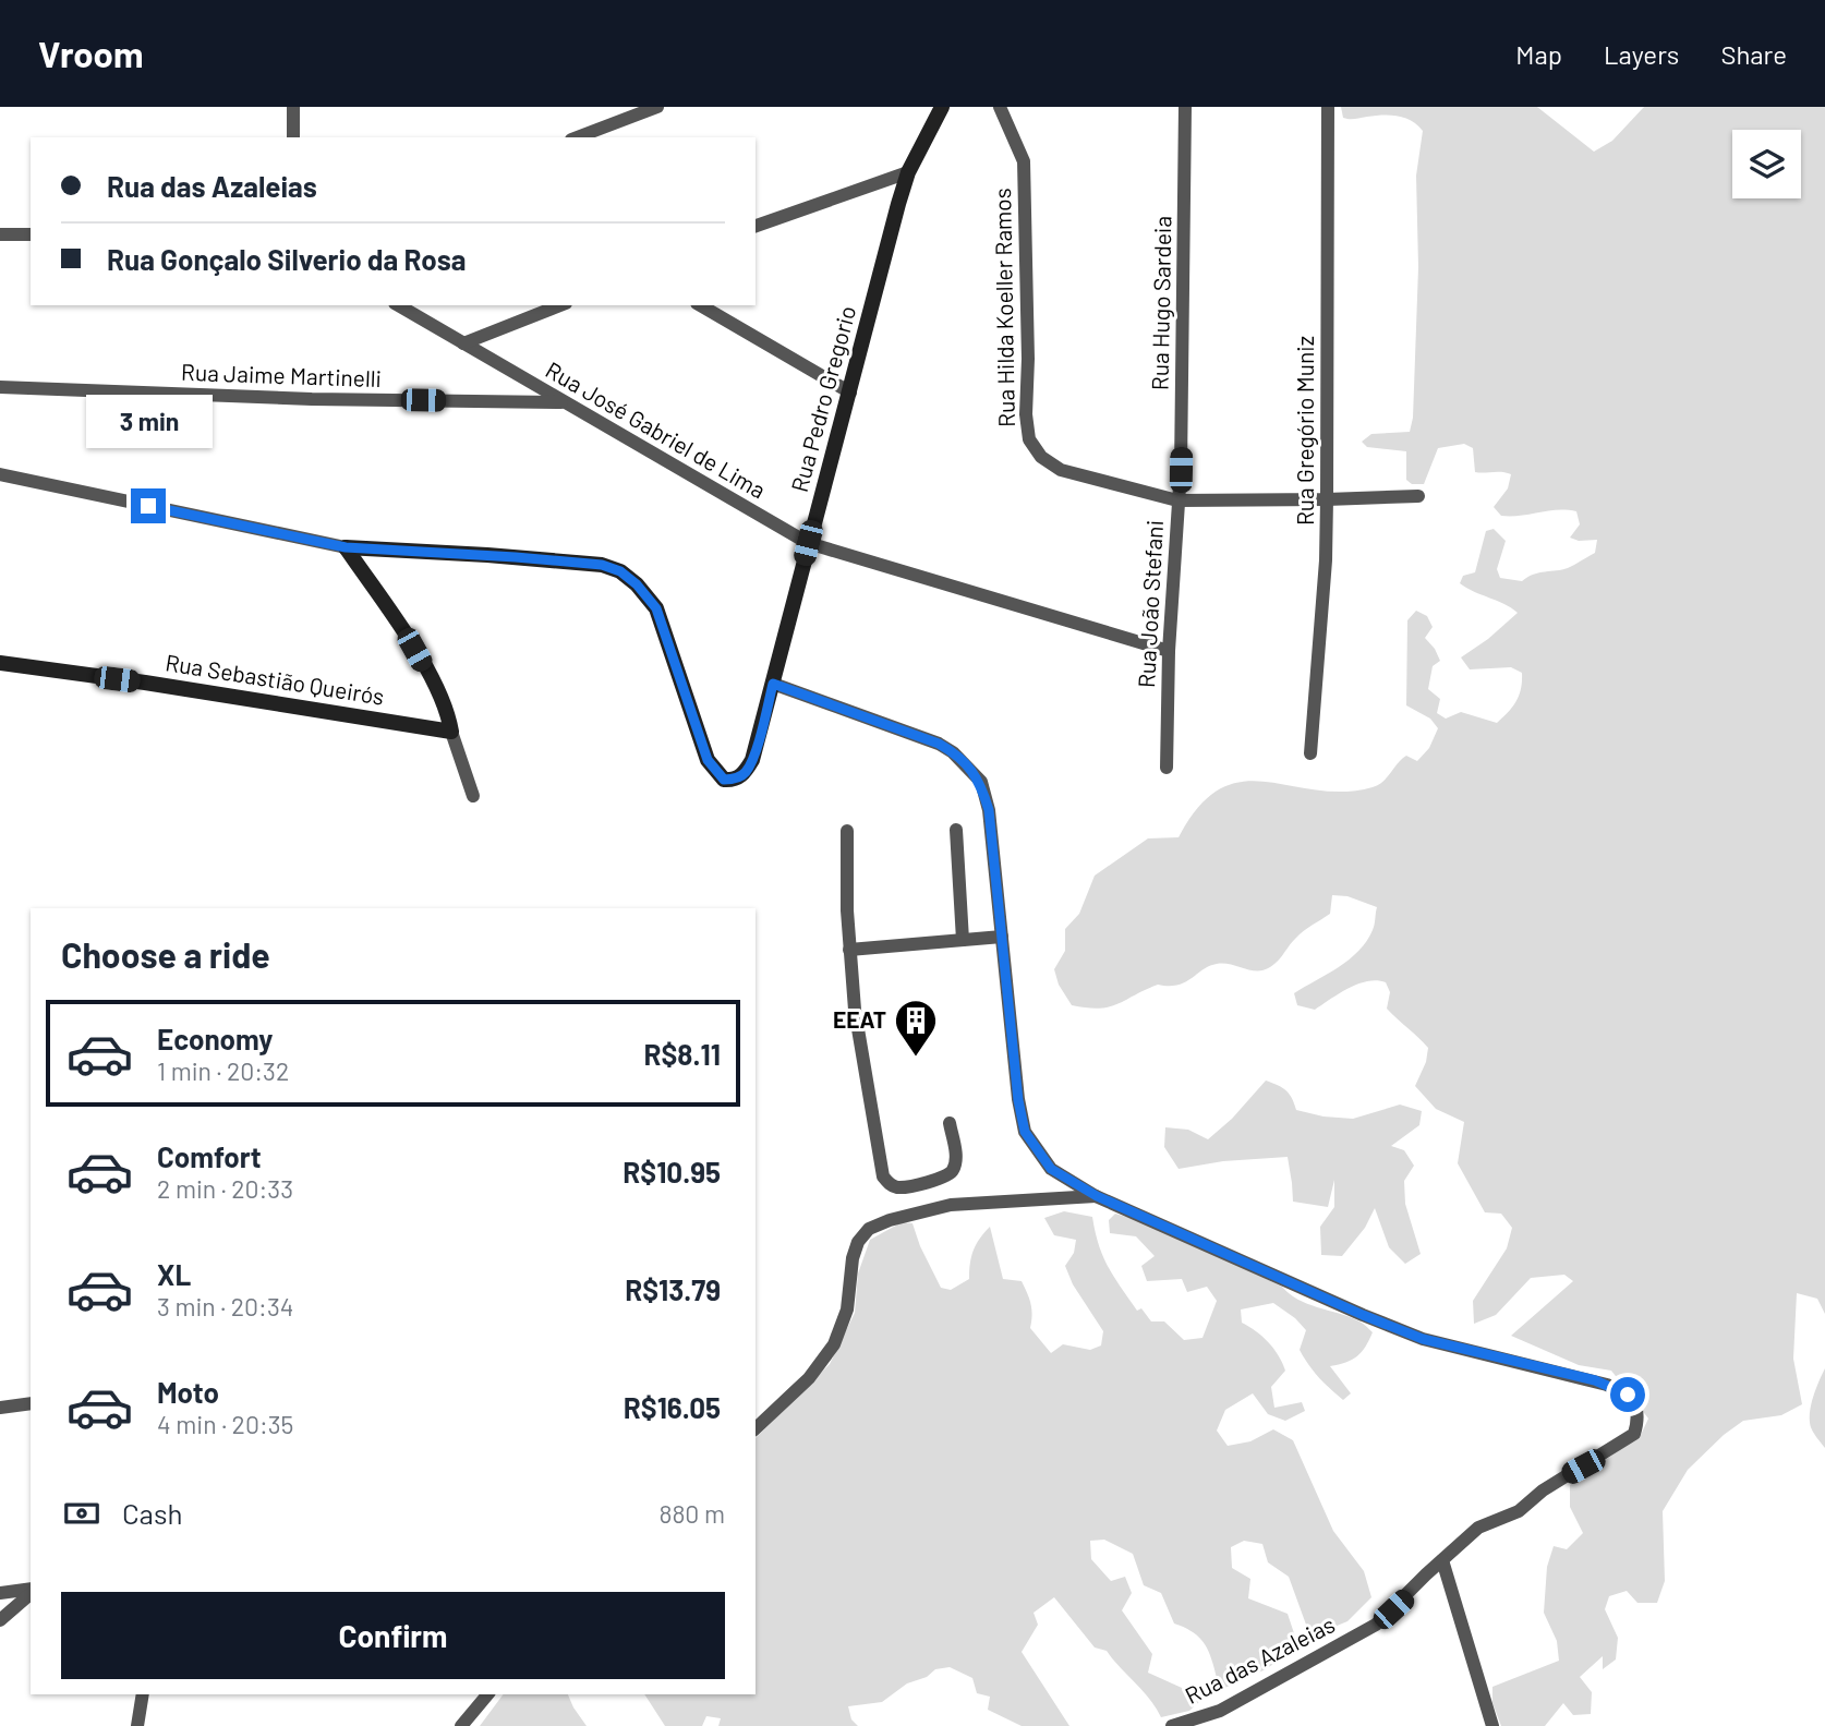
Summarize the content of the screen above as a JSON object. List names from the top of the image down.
{
  "streets": {
    "street": [
      "Rua Hugo Sardeia",
      "Rua Hilda Koeller Ramos",
      "Rua Jaime Martinelli",
      "Rua Pedro Gregorio",
      "Rua José Gabriel de Lima",
      "Rua Gregório Muniz",
      "Rua João Stefani",
      "Rua Sebastião Queirós",
      "Rua das Azaleias"
    ]
  },
  "crossings": [
    ["Rua Hugo Sardeia", "Rua Hilda Koeller Ramos"],
    ["Rua Hugo Sardeia", "Rua João Stefani"],
    ["Rua Hilda Koeller Ramos", "Rua João Stefani"],
    ["Rua Jaime Martinelli", "Rua José Gabriel de Lima"],
    ["Rua Pedro Gregorio", "Rua José Gabriel de Lima"],
    ["Rua José Gabriel de Lima", "Rua João Stefani"],
    ["Rua Gregório Muniz", "Rua João Stefani"]
  ],
  "places": {
    "building": ["EEAT"]
  },
  "page": {
    "header": "Vroom",
    "nav": ["Map", "Layers", "Share"],
    "banner": ["Rua das Azaleias", "Rua Gonçalo Silverio da Rosa"],
    "bubble": "3 min",
    "heading": "Choose a ride",
    "list": [
      {
        "name": "Economy",
        "note": "1 min · 20:32",
        "value": "R$8.11"
      },
      {
        "name": "Comfort",
        "note": "2 min · 20:33",
        "value": "R$10.95"
      },
      {
        "name": "XL",
        "note": "3 min · 20:34",
        "value": "R$13.79"
      },
      {
        "name": "Moto",
        "note": "4 min · 20:35",
        "value": "R$16.05"
      }
    ],
    "pay": ["Cash", "880 m"],
    "buttons": "Confirm"
  }
}
